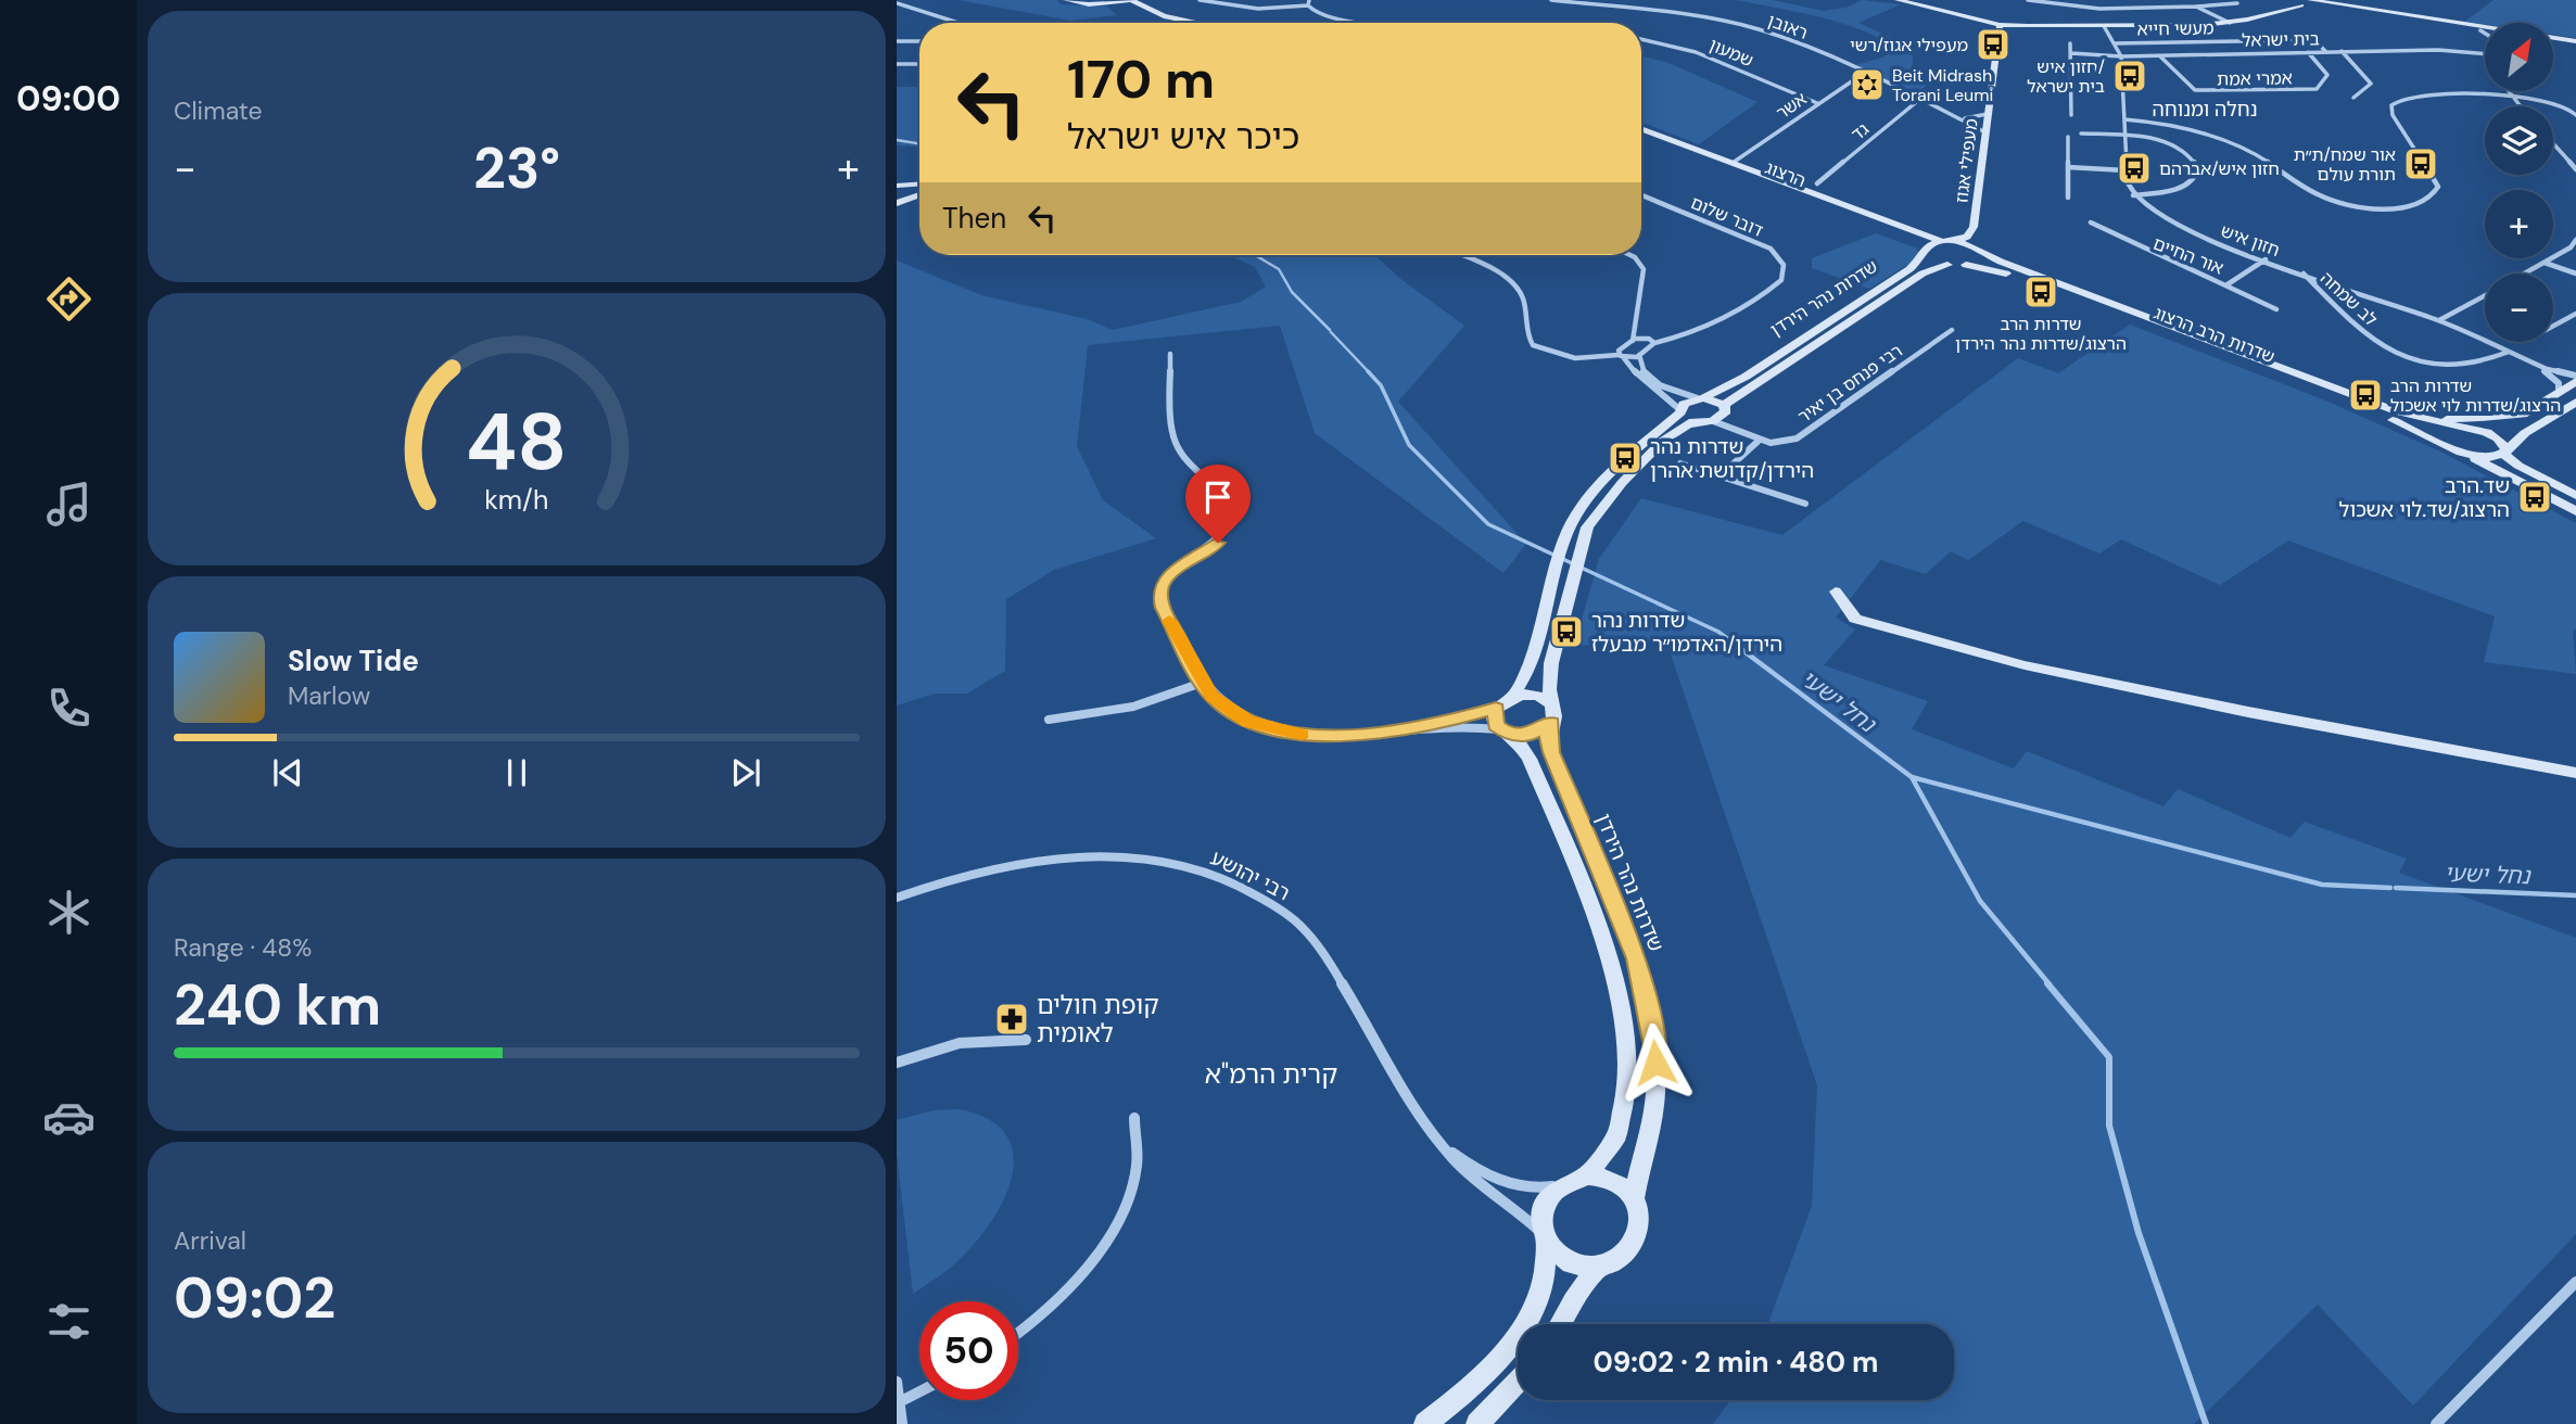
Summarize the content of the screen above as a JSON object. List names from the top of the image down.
{
  "streets": {
    "main road": [
      "מעפילי אגוז",
      "הרצוג",
      "שדרות נהר הירדן",
      "שדרות הרב הרצוג"
    ],
    "street": [
      "ראובן",
      "מעשי חייא",
      "בית ישראל",
      "שמעון",
      "אמרי אמת",
      "אשר",
      "גד",
      "דובר שלום",
      "חזון איש",
      "אור החיים",
      "לב שמחה",
      "רבי פנחס בן יאיר",
      "רבי יהושע"
    ]
  },
  "crossings": [
    ["ראובן", "אשר"],
    ["ראובן", "גד"],
    ["ראובן", "מעפילי אגוז"],
    ["מעשי חייא", "בית ישראל"],
    ["בית ישראל", "אמרי אמת"],
    ["שמעון", "אשר"],
    ["מעפילי אגוז", "שדרות הרב הרצוג"],
    ["הרצוג", "שדרות נהר הירדן"],
    ["הרצוג", "שדרות הרב הרצוג"],
    ["חזון איש", "לב שמחה"],
    ["שדרות נהר הירדן", "שדרות הרב הרצוג"],
    ["שדרות נהר הירדן", "רבי פנחס בן יאיר"],
    ["שדרות נהר הירדן", "רבי יהושע"]
  ],
  "districts": ["נחלה ומנוחה", "קרית הרמ\"א"],
  "water": ["נחל ישעי"],
  "places": {
    "bus stop": [
      "מעפילי אגוז/רשי",
      "חזון איש/ בית ישראל",
      "אור שמח/ת״ת תורת עולם",
      "חזון איש/אברהם",
      "שדרות הרב הרצוג/שדרות נהר הירדן",
      "שדרות הרב הרצוג/שדרות לוי אשכול",
      "שדרות נהר הירדן/קדושת אהרן",
      "שד.הרב הרצוג/שד.לוי אשכול",
      "שדרות נהר הירדן/האדמו״ר מבעלז"
    ],
    "synagogue": ["Beit Midrash Torani Leumi"],
    "pharmacy": ["קופת חולים לאומית"]
  },
  "north": "top right",
  "page": {
    "tabs": "09:00",
    "tile": [
      "Climate",
      ["Range · 48%", "240 km"],
      ["Arrival", "09:02"]
    ],
    "map_buttons": ["+", "−"],
    "turn": ["170 m", "כיכר איש ישראל"],
    "heat": ["−", "23°", "+"],
    "then": "Then",
    "song": ["Slow Tide", "Marlow"],
    "limit": "50",
    "trip": "09:02 · 2 min · 480 m",
    "gauge": ["48", "km/h"]
  }
}
